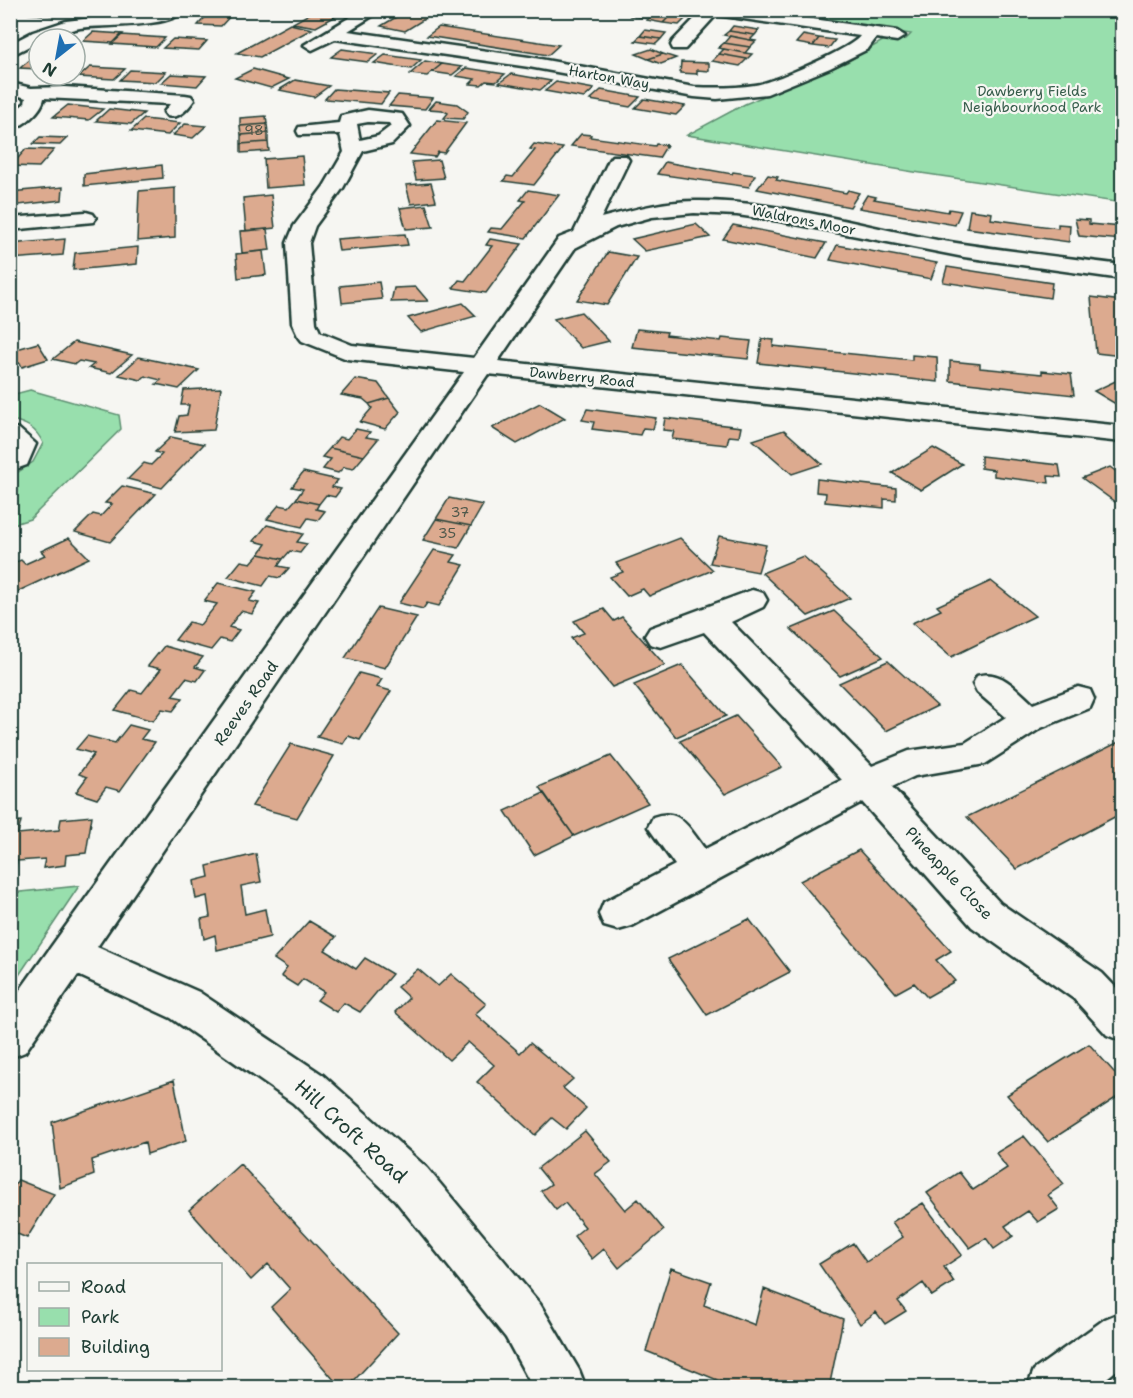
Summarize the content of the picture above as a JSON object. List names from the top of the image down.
{
  "streets": {
    "street": [
      "Harton Way",
      "Waldrons Moor",
      "Dawberry Road",
      "Reeves Road",
      "Pineapple Close",
      "Hill Croft Road"
    ]
  },
  "crossings": [
    ["Waldrons Moor", "Dawberry Road"],
    ["Waldrons Moor", "Reeves Road"],
    ["Dawberry Road", "Reeves Road"],
    ["Reeves Road", "Hill Croft Road"]
  ],
  "parks": ["Dawberry Fields Neighbourhood Park"],
  "house_numbers": ["98", "37", "35"],
  "legend": ["Road", "Park", "Building"],
  "north": "bottom left"
}
